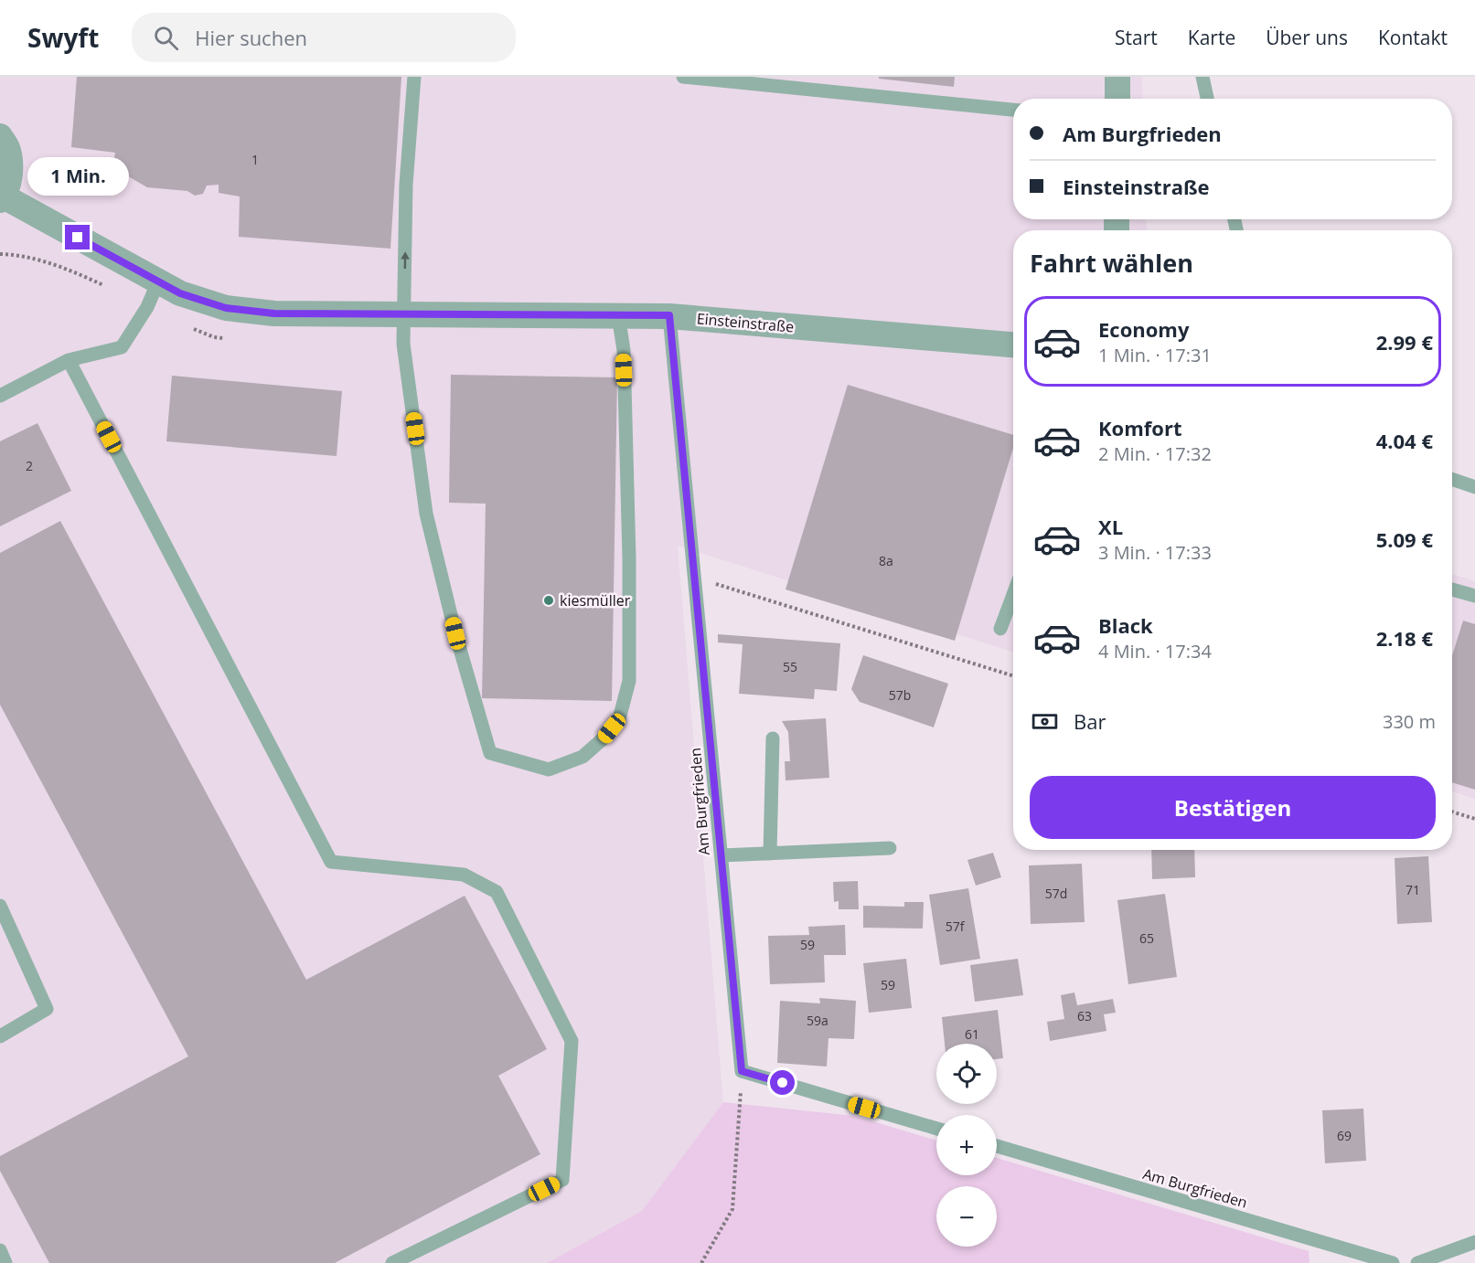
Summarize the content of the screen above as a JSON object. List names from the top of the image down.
{
  "streets": {
    "street": ["Einsteinstraße"],
    "lane": ["Am Burgfrieden"]
  },
  "crossings": [
    ["Einsteinstraße", "Am Burgfrieden"]
  ],
  "places": ["kiesmüller"],
  "house_numbers": [
    "1",
    "2",
    "8a",
    "55",
    "57b",
    "71",
    "57d",
    "57f",
    "65",
    "59",
    "59",
    "63",
    "59a",
    "61",
    "69"
  ],
  "page": {
    "header": "Swyft",
    "search": "Hier suchen",
    "nav": [
      "Start",
      "Karte",
      "Über uns",
      "Kontakt"
    ],
    "banner": ["Am Burgfrieden", "Einsteinstraße"],
    "bubble": "1 Min.",
    "heading": "Fahrt wählen",
    "list": [
      {
        "name": "Economy",
        "note": "1 Min. · 17:31",
        "value": "2.99 €"
      },
      {
        "name": "Komfort",
        "note": "2 Min. · 17:32",
        "value": "4.04 €"
      },
      {
        "name": "XL",
        "note": "3 Min. · 17:33",
        "value": "5.09 €"
      },
      {
        "name": "Black",
        "note": "4 Min. · 17:34",
        "value": "2.18 €"
      }
    ],
    "pay": ["Bar", "330 m"],
    "buttons": "Bestätigen",
    "map_buttons": ["+", "−"]
  }
}
